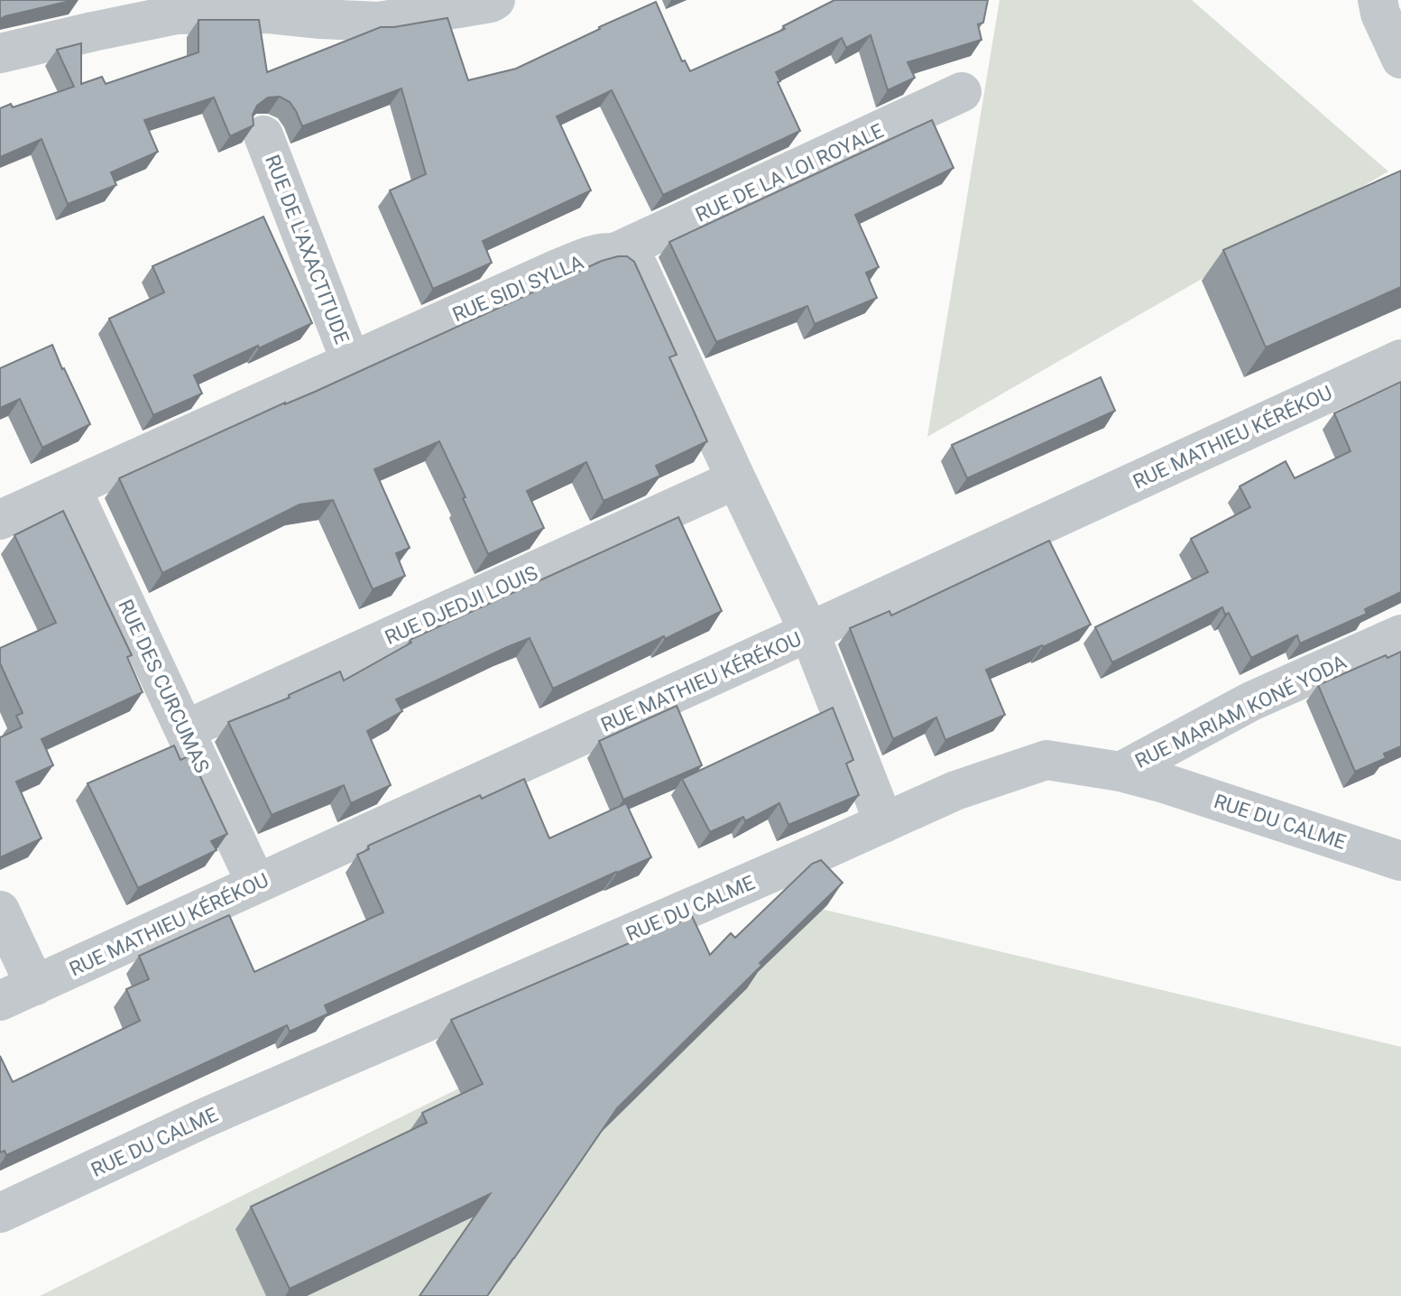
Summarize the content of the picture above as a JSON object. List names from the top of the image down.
{
  "streets": {
    "street": [
      "RUE DE LA LOI ROYALE",
      "RUE DE L'AXACTITUDE",
      "RUE SIDI SYLLA",
      "RUE MATHIEU KÉRÉKOU",
      "RUE DJEDJI LOUIS",
      "RUE DES CURCUMAS",
      "RUE MARIAM KONÉ YODA",
      "RUE DU CALME"
    ]
  },
  "crossings": [
    ["RUE DE LA LOI ROYALE", "RUE SIDI SYLLA"],
    ["RUE DE L'AXACTITUDE", "RUE SIDI SYLLA"],
    ["RUE SIDI SYLLA", "RUE DES CURCUMAS"],
    ["RUE MATHIEU KÉRÉKOU", "RUE DES CURCUMAS"],
    ["RUE DJEDJI LOUIS", "RUE DES CURCUMAS"],
    ["RUE MARIAM KONÉ YODA", "RUE DU CALME"]
  ]
}
